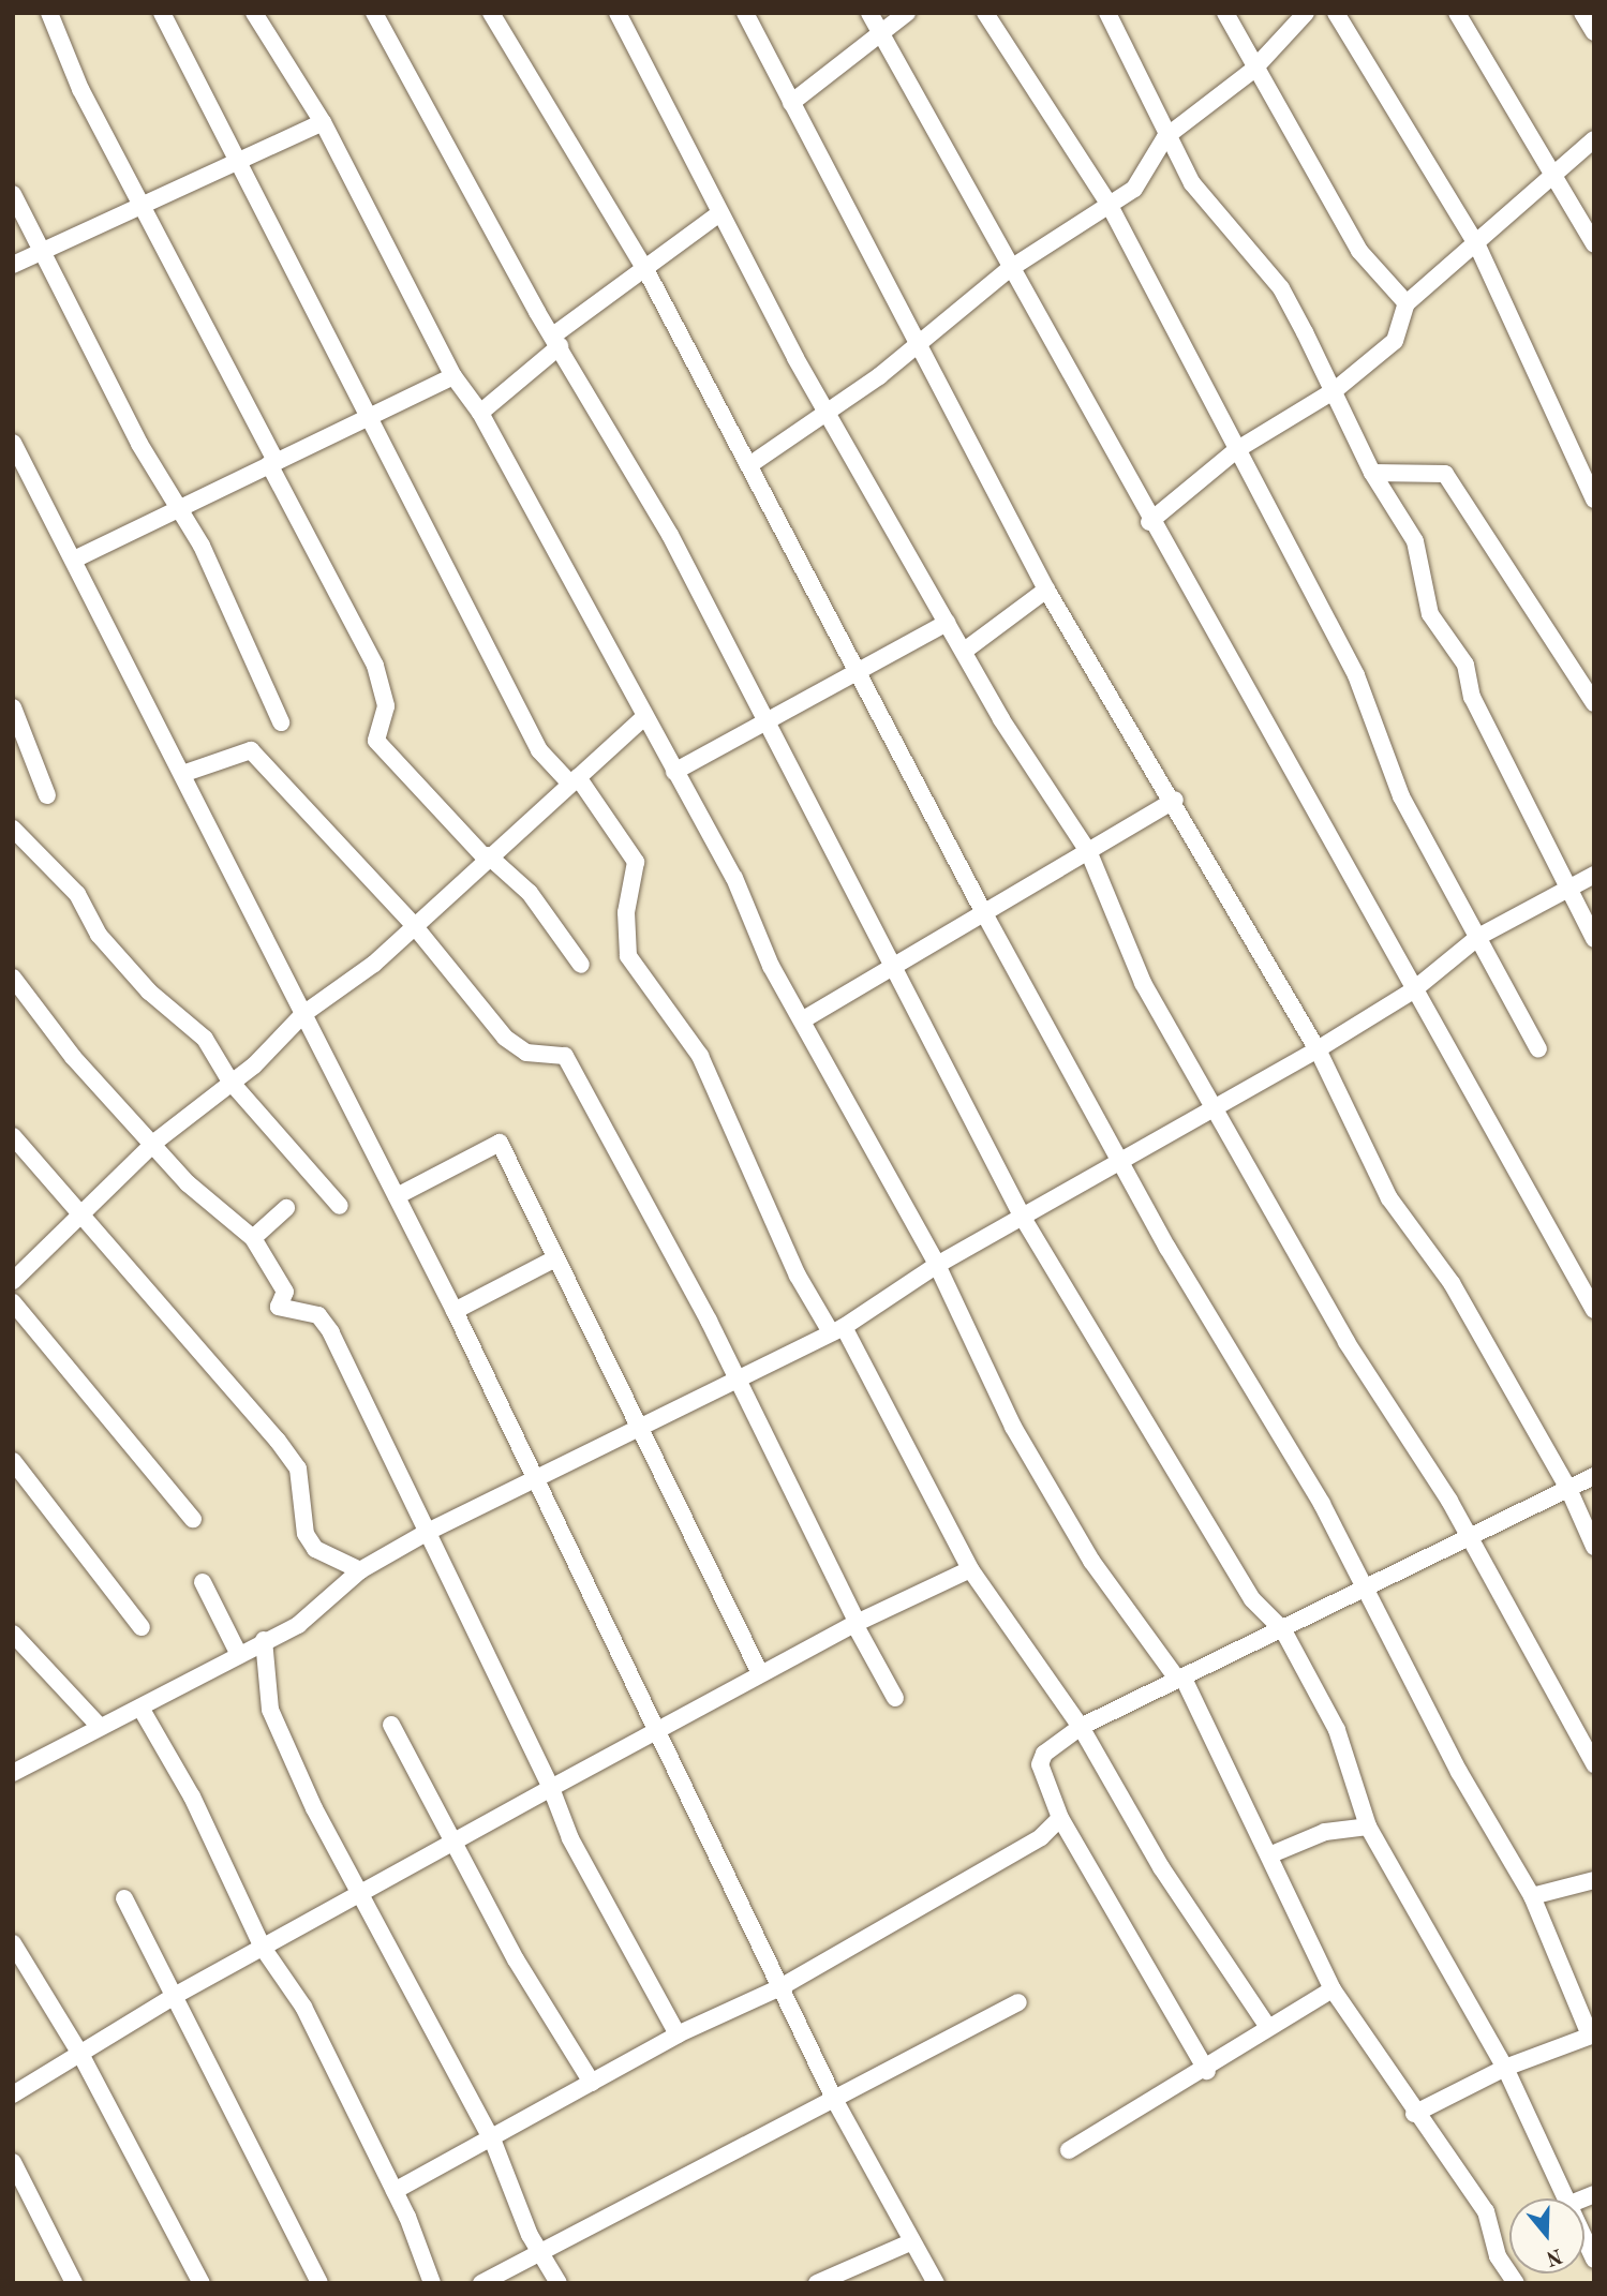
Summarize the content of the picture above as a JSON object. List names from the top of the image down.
{
  "north": "bottom"
}
